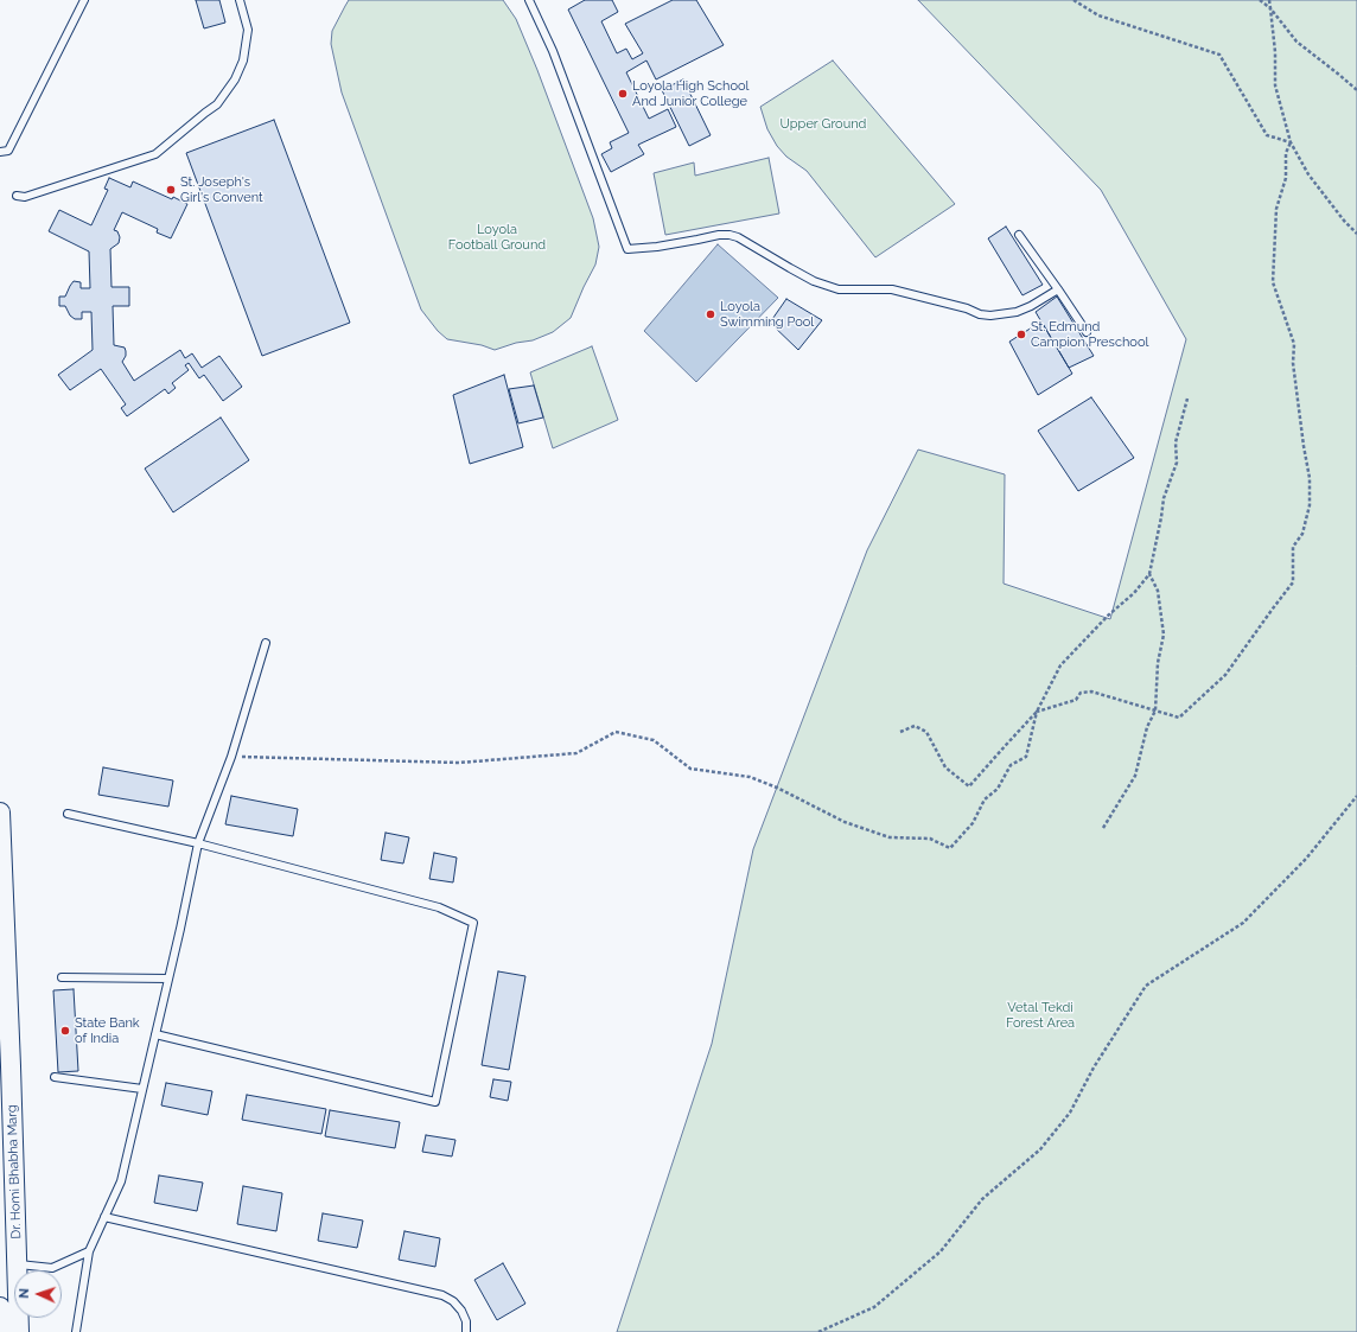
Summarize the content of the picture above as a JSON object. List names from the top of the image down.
{
  "streets": {
    "main road": ["Dr. Homi Bhabha Marg"]
  },
  "parks": ["Upper Ground", "Loyola Football Ground", "Vetal Tekdi Forest Area"],
  "places": [
    "Loyola High School And Junior College",
    "St. Joseph's Girl's Convent",
    "Loyola Swimming Pool",
    "St. Edmund Campion Preschool",
    "State Bank of India"
  ],
  "north": "left"
}
